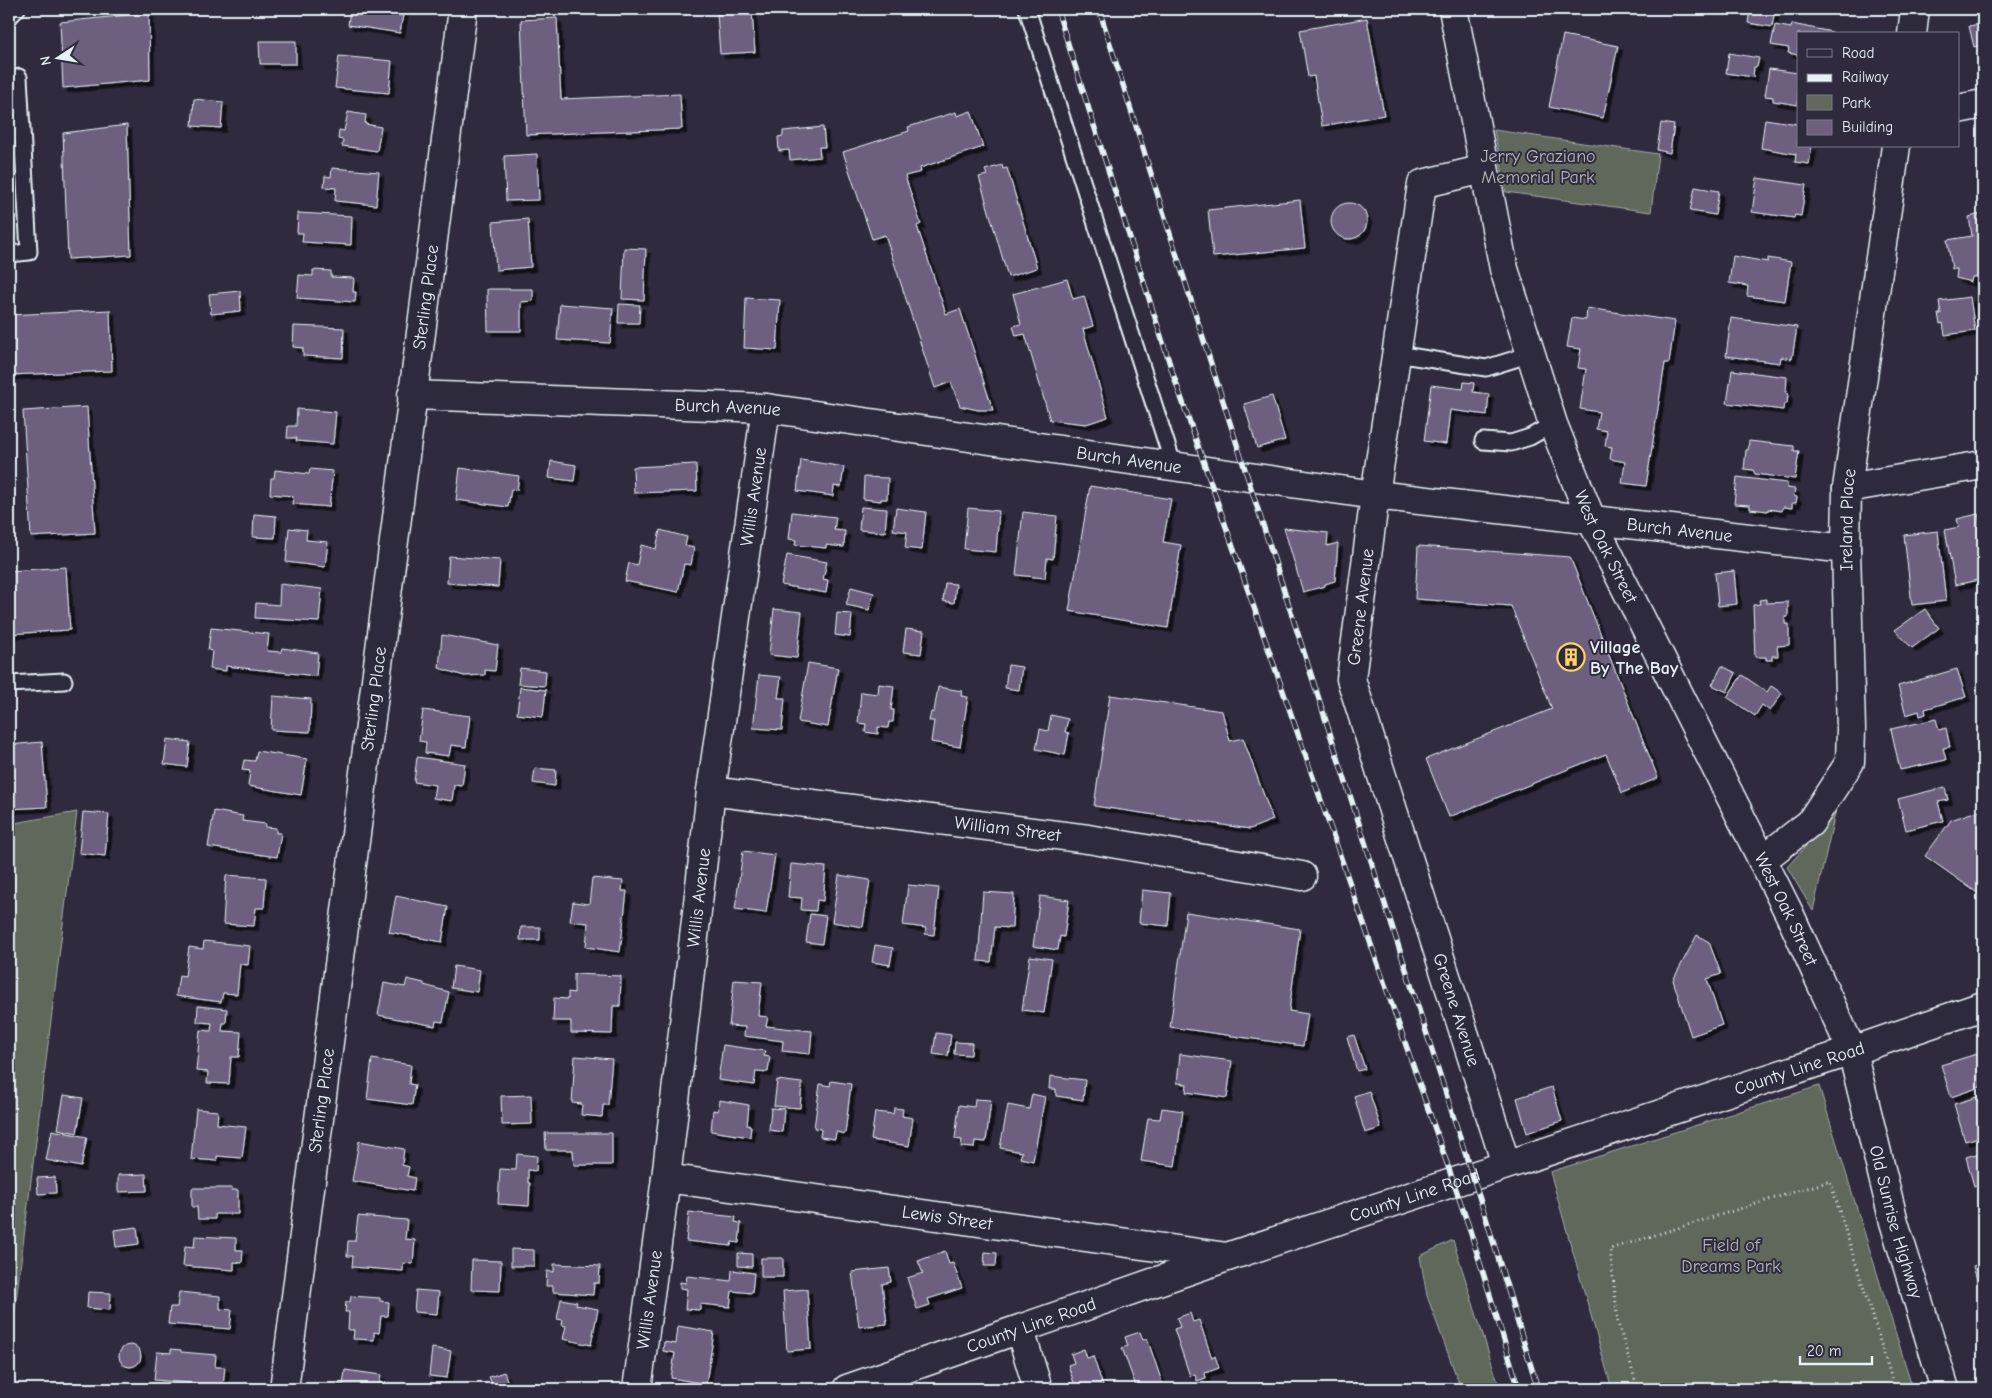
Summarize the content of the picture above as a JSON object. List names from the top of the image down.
{
  "streets": {
    "street": [
      "Sterling Place",
      "Burch Avenue",
      "Willis Avenue",
      "Ireland Place",
      "West Oak Street",
      "Greene Avenue",
      "William Street",
      "County Line Road",
      "Lewis Street",
      "Old Sunrise Highway"
    ]
  },
  "crossings": [
    ["Sterling Place", "Burch Avenue"],
    ["Burch Avenue", "Willis Avenue"],
    ["Burch Avenue", "Ireland Place"],
    ["Burch Avenue", "West Oak Street"],
    ["Burch Avenue", "Greene Avenue"],
    ["Willis Avenue", "William Street"],
    ["Willis Avenue", "Lewis Street"],
    ["Ireland Place", "West Oak Street"],
    ["West Oak Street", "Greene Avenue"],
    ["West Oak Street", "County Line Road"],
    ["West Oak Street", "Old Sunrise Highway"],
    ["Greene Avenue", "County Line Road"],
    ["County Line Road", "Lewis Street"],
    ["County Line Road", "Old Sunrise Highway"]
  ],
  "parks": ["Jerry Graziano Memorial Park", "Field of Dreams Park"],
  "places": {
    "building": ["Village By The Bay"]
  },
  "legend": [
    "Road",
    "Railway",
    "Park",
    "Building"
  ],
  "scale_bar": "20 m",
  "north": "left"
}
